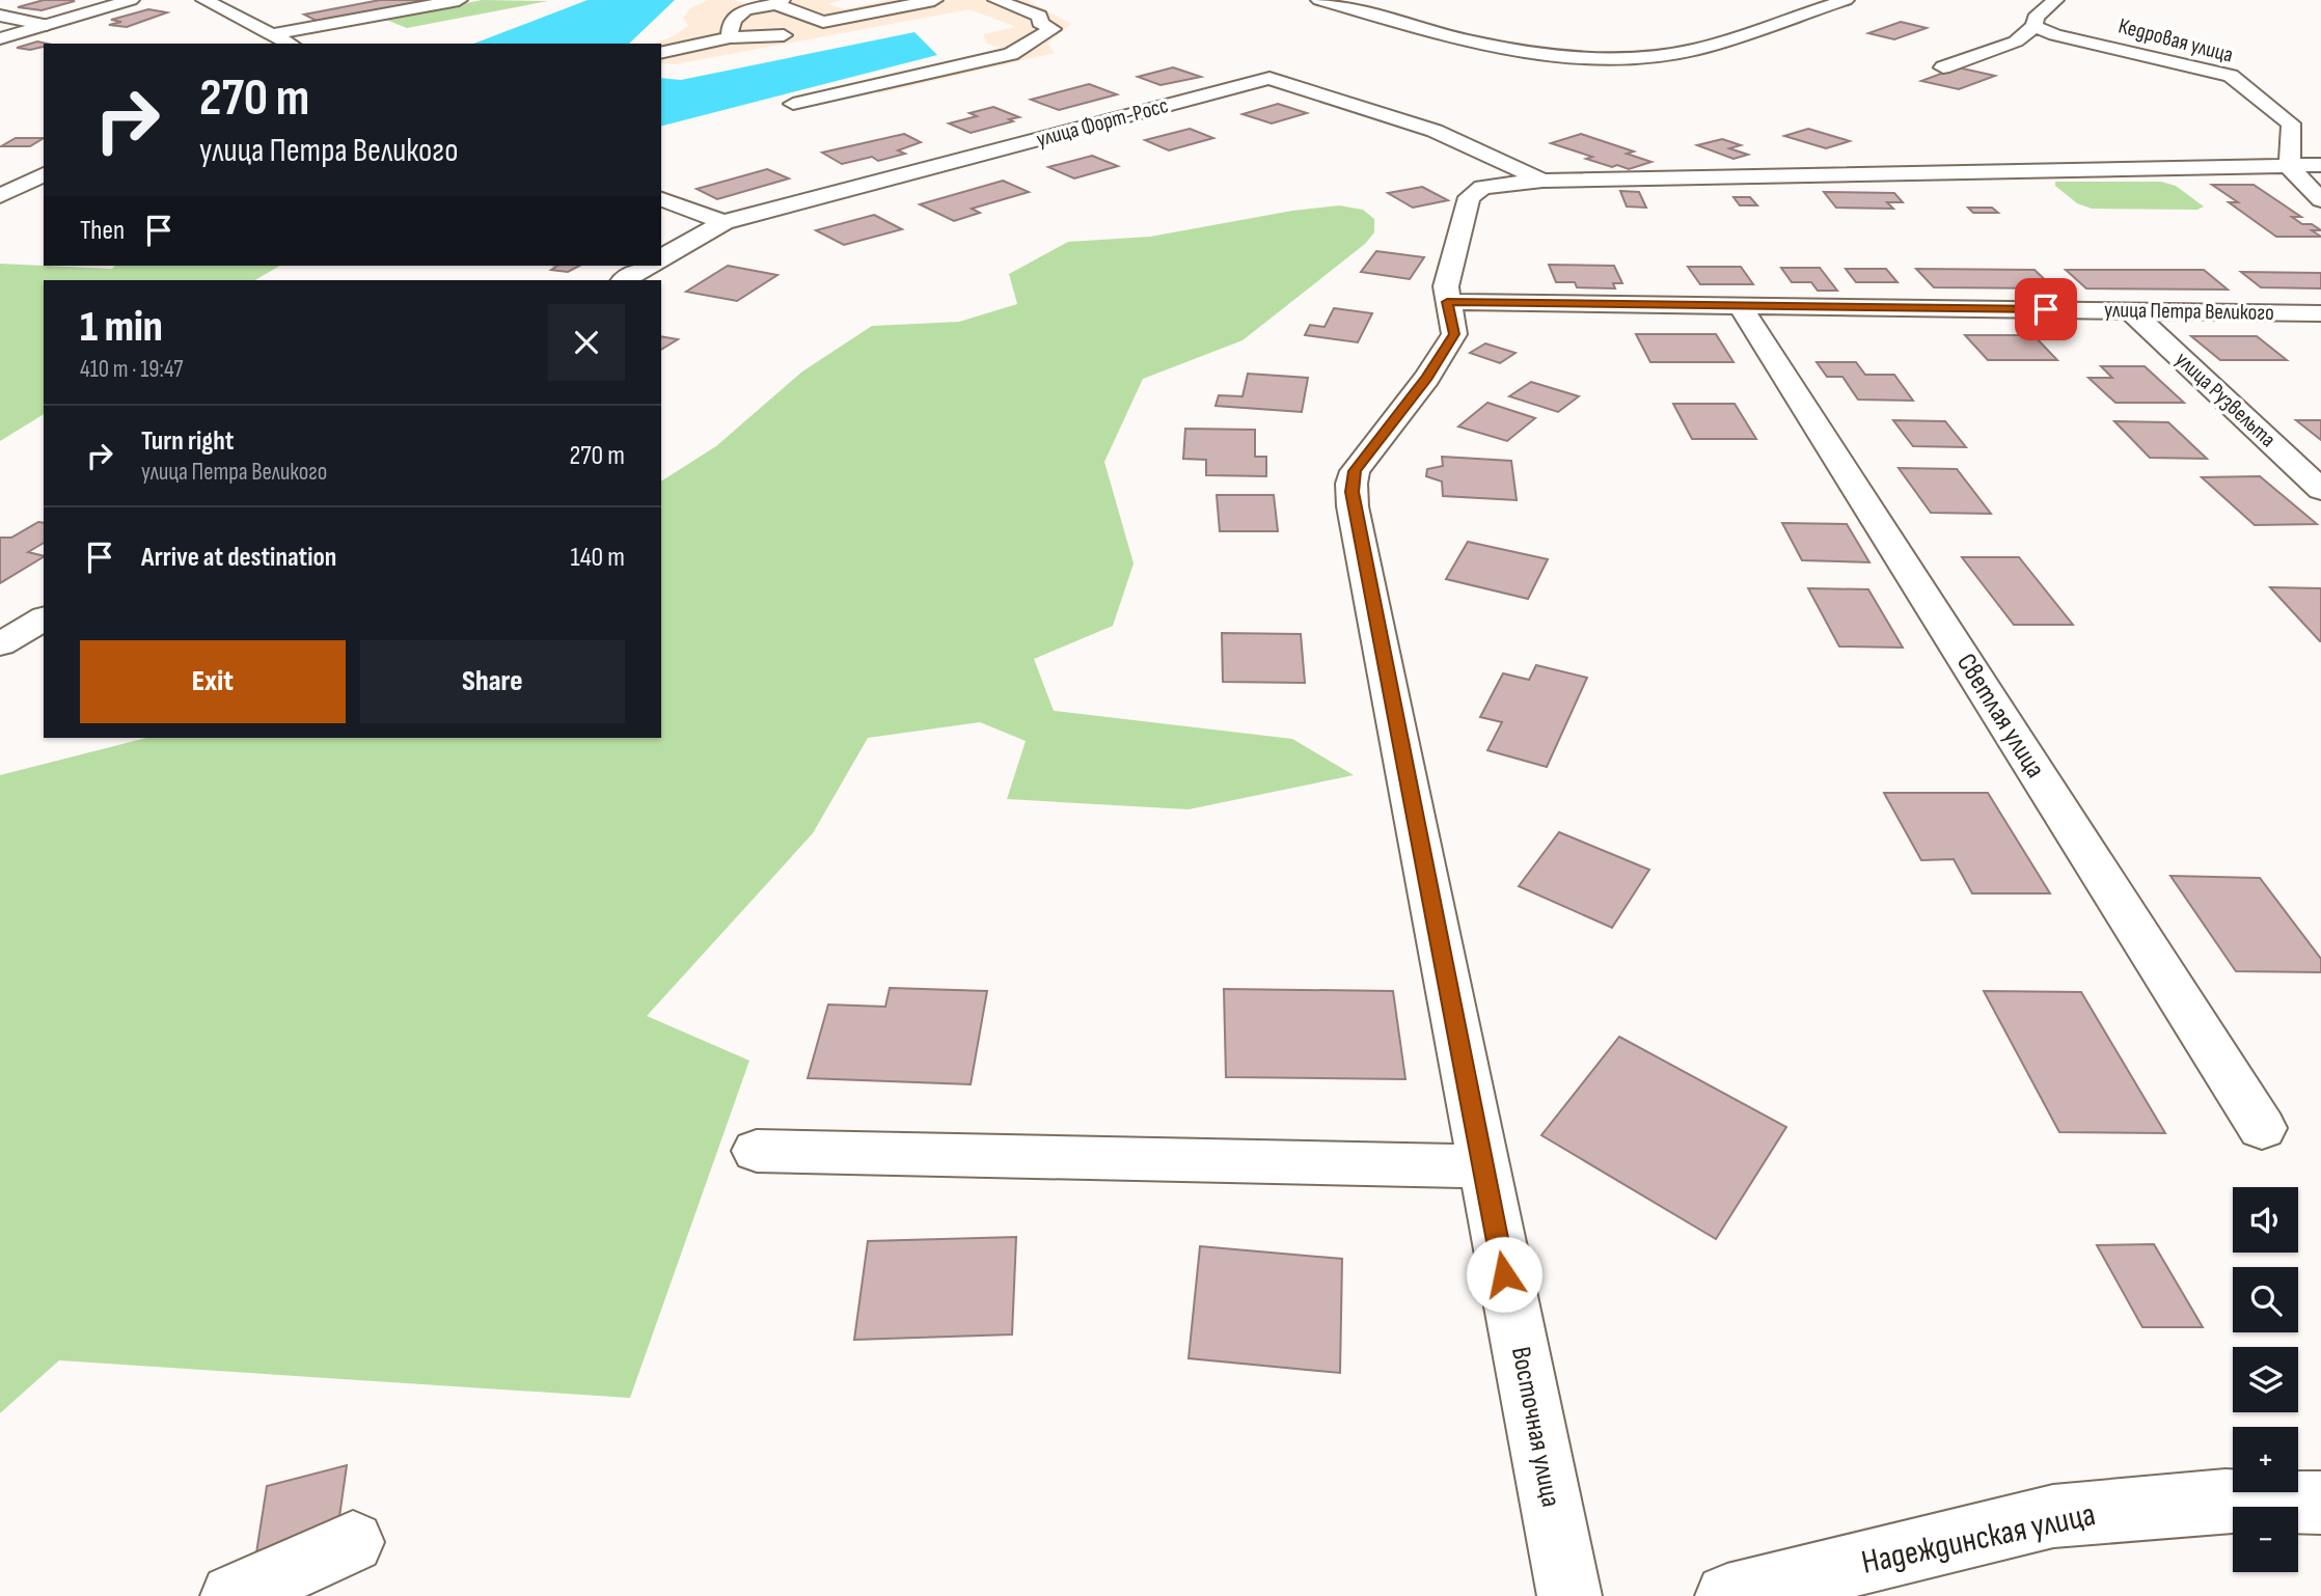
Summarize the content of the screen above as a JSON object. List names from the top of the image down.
{
  "streets": {
    "street": [
      "Кедровая улица",
      "улица Форт-Росс",
      "улица Петра Великого",
      "улица Рузвельта",
      "Светлая улица",
      "Восточная улица",
      "Надеждинская улица"
    ]
  },
  "crossings": [
    ["Кедровая улица", "Восточная улица"],
    ["улица Форт-Росс", "Восточная улица"],
    ["улица Петра Великого", "улица Рузвельта"],
    ["улица Петра Великого", "Светлая улица"],
    ["улица Петра Великого", "Восточная улица"]
  ],
  "page": {
    "turn": ["270 m", "улица Петра Великого"],
    "then": "Then",
    "heading": ["1 min", "410 m · 19:47"],
    "list": [
      {
        "name": "Turn right",
        "note": "улица Петра Великого",
        "value": "270 m"
      },
      {
        "name": "Arrive at destination",
        "value": "140 m"
      }
    ],
    "buttons": ["Exit", "Share"],
    "map_buttons": ["+", "−"]
  }
}
